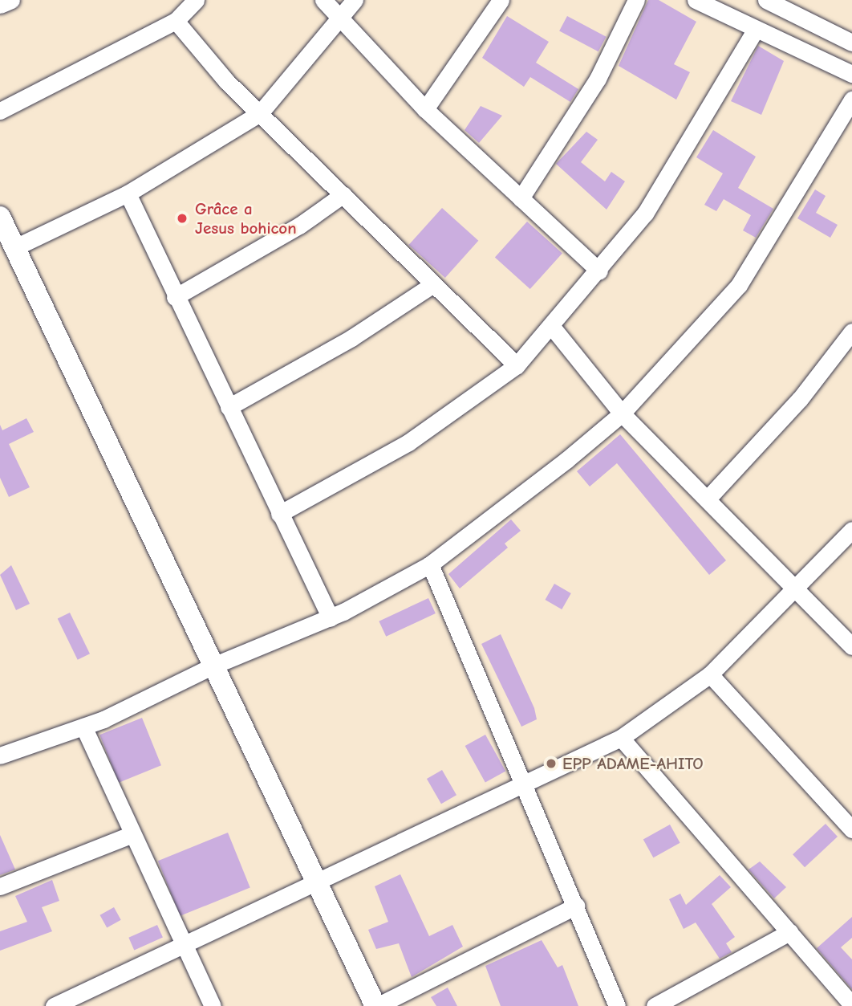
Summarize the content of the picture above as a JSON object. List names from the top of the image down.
{
  "places": ["Grâce a Jesus bohicon", "EPP ADAME-AHITO"]
}
